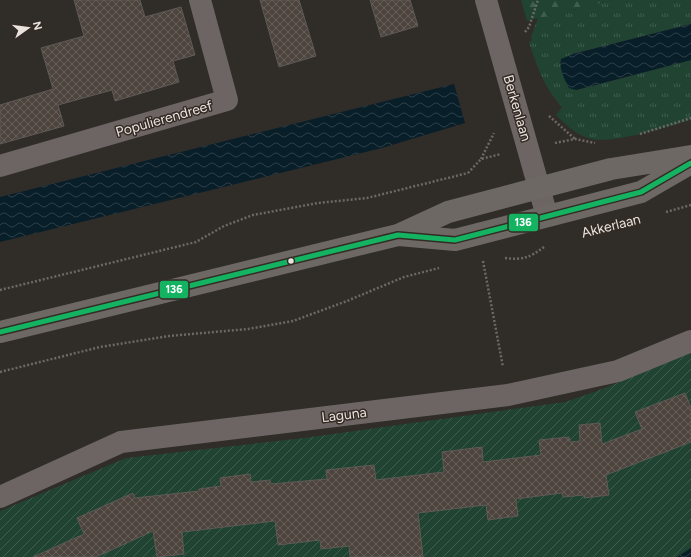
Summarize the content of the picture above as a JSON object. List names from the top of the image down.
{
  "streets": {
    "street": [
      "Berkenlaan",
      "Populierendreef",
      "Akkerlaan",
      "Laguna"
    ]
  },
  "crossings": [
    ["Berkenlaan", "Akkerlaan"]
  ],
  "lines": ["transit line 136"],
  "north": "right"
}
